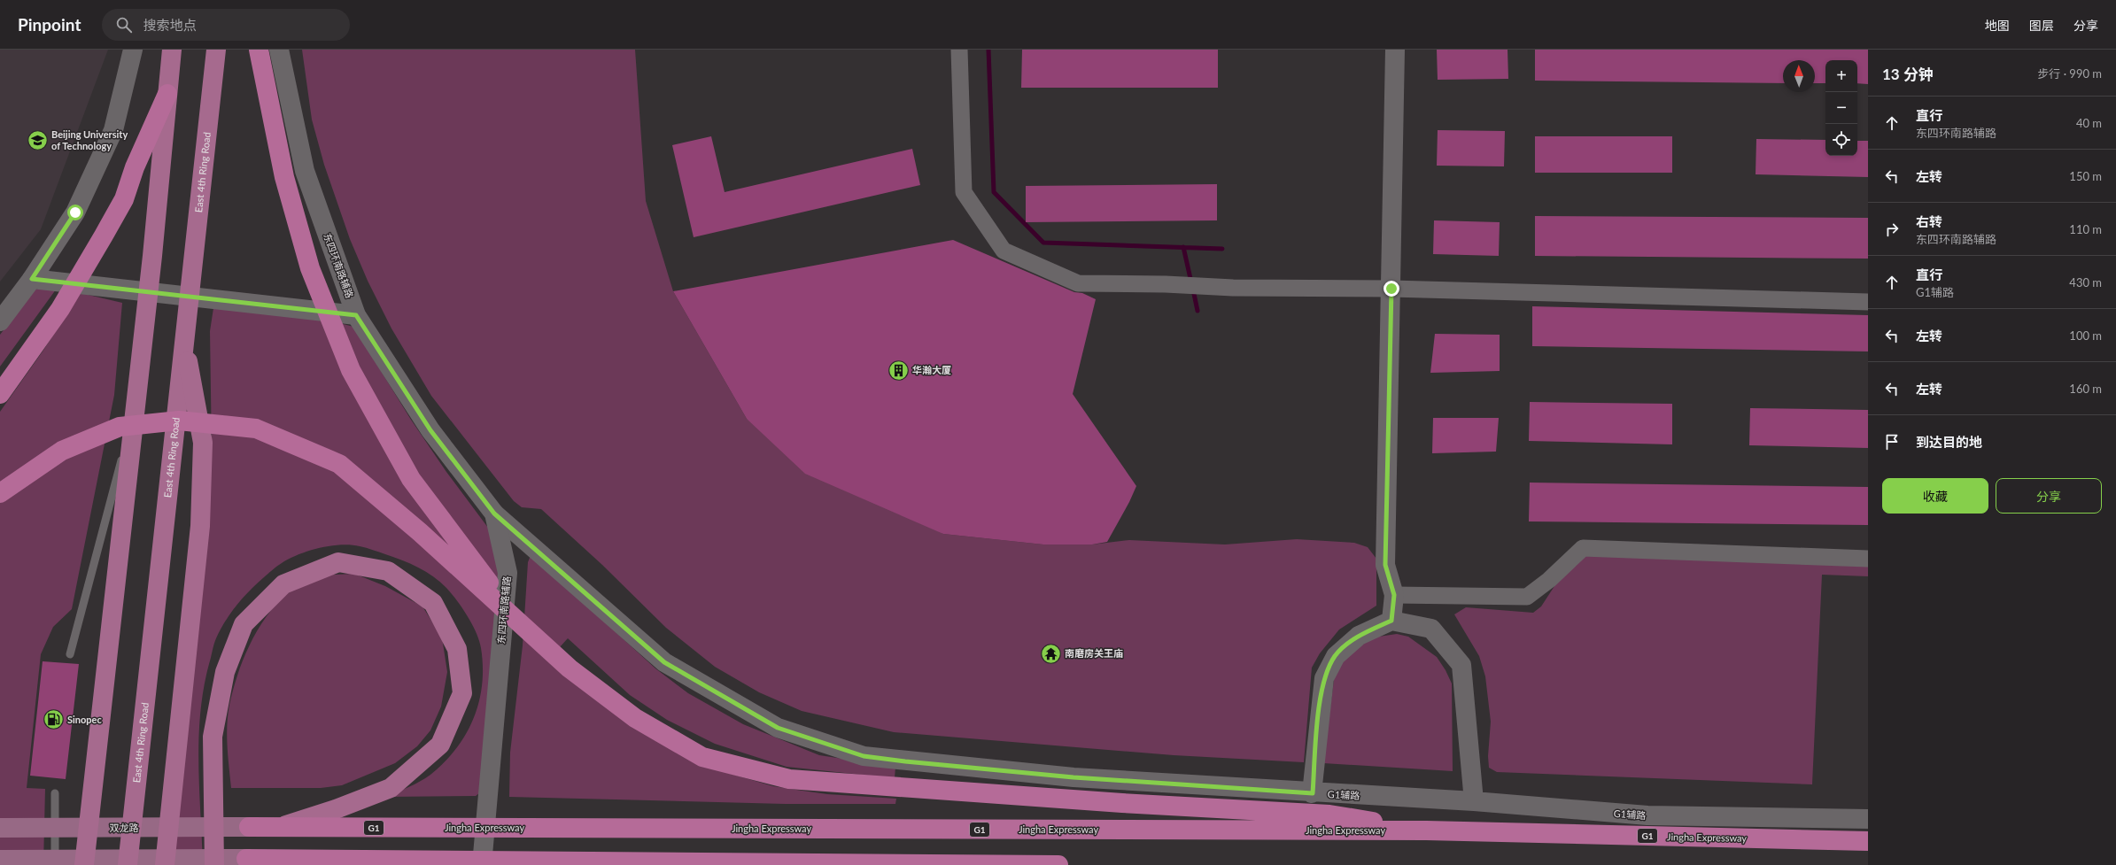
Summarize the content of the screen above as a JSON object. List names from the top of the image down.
{
  "streets": {
    "highway": ["East 4th Ring Road", "G1", "Jingha Expressway"],
    "main road": ["双龙路"],
    "street": ["东四环南路辅路", "G1辅路"]
  },
  "crossings": [
    ["东四环南路辅路", "G1辅路"],
    ["双龙路", "Jingha Expressway"]
  ],
  "places": {
    "school or university": ["Beijing University of Technology"],
    "building": ["华瀚大厦"],
    "temple": ["南磨房关王庙"],
    "fuel station": ["Sinopec"]
  },
  "north": "top",
  "page": {
    "header": "Pinpoint",
    "search": "搜索地点",
    "nav": ["地图", "图层", "分享"],
    "heading": ["13 分钟", "步行 · 990 m"],
    "map_buttons": ["+", "−"],
    "list": [
      ["直行", "东四环南路辅路", "40 m"],
      ["左转", "150 m"],
      ["右转", "东四环南路辅路", "110 m"],
      ["直行", "G1辅路", "430 m"],
      ["左转", "100 m"],
      ["左转", "160 m"],
      "到达目的地"
    ],
    "buttons": ["收藏", "分享"]
  }
}
